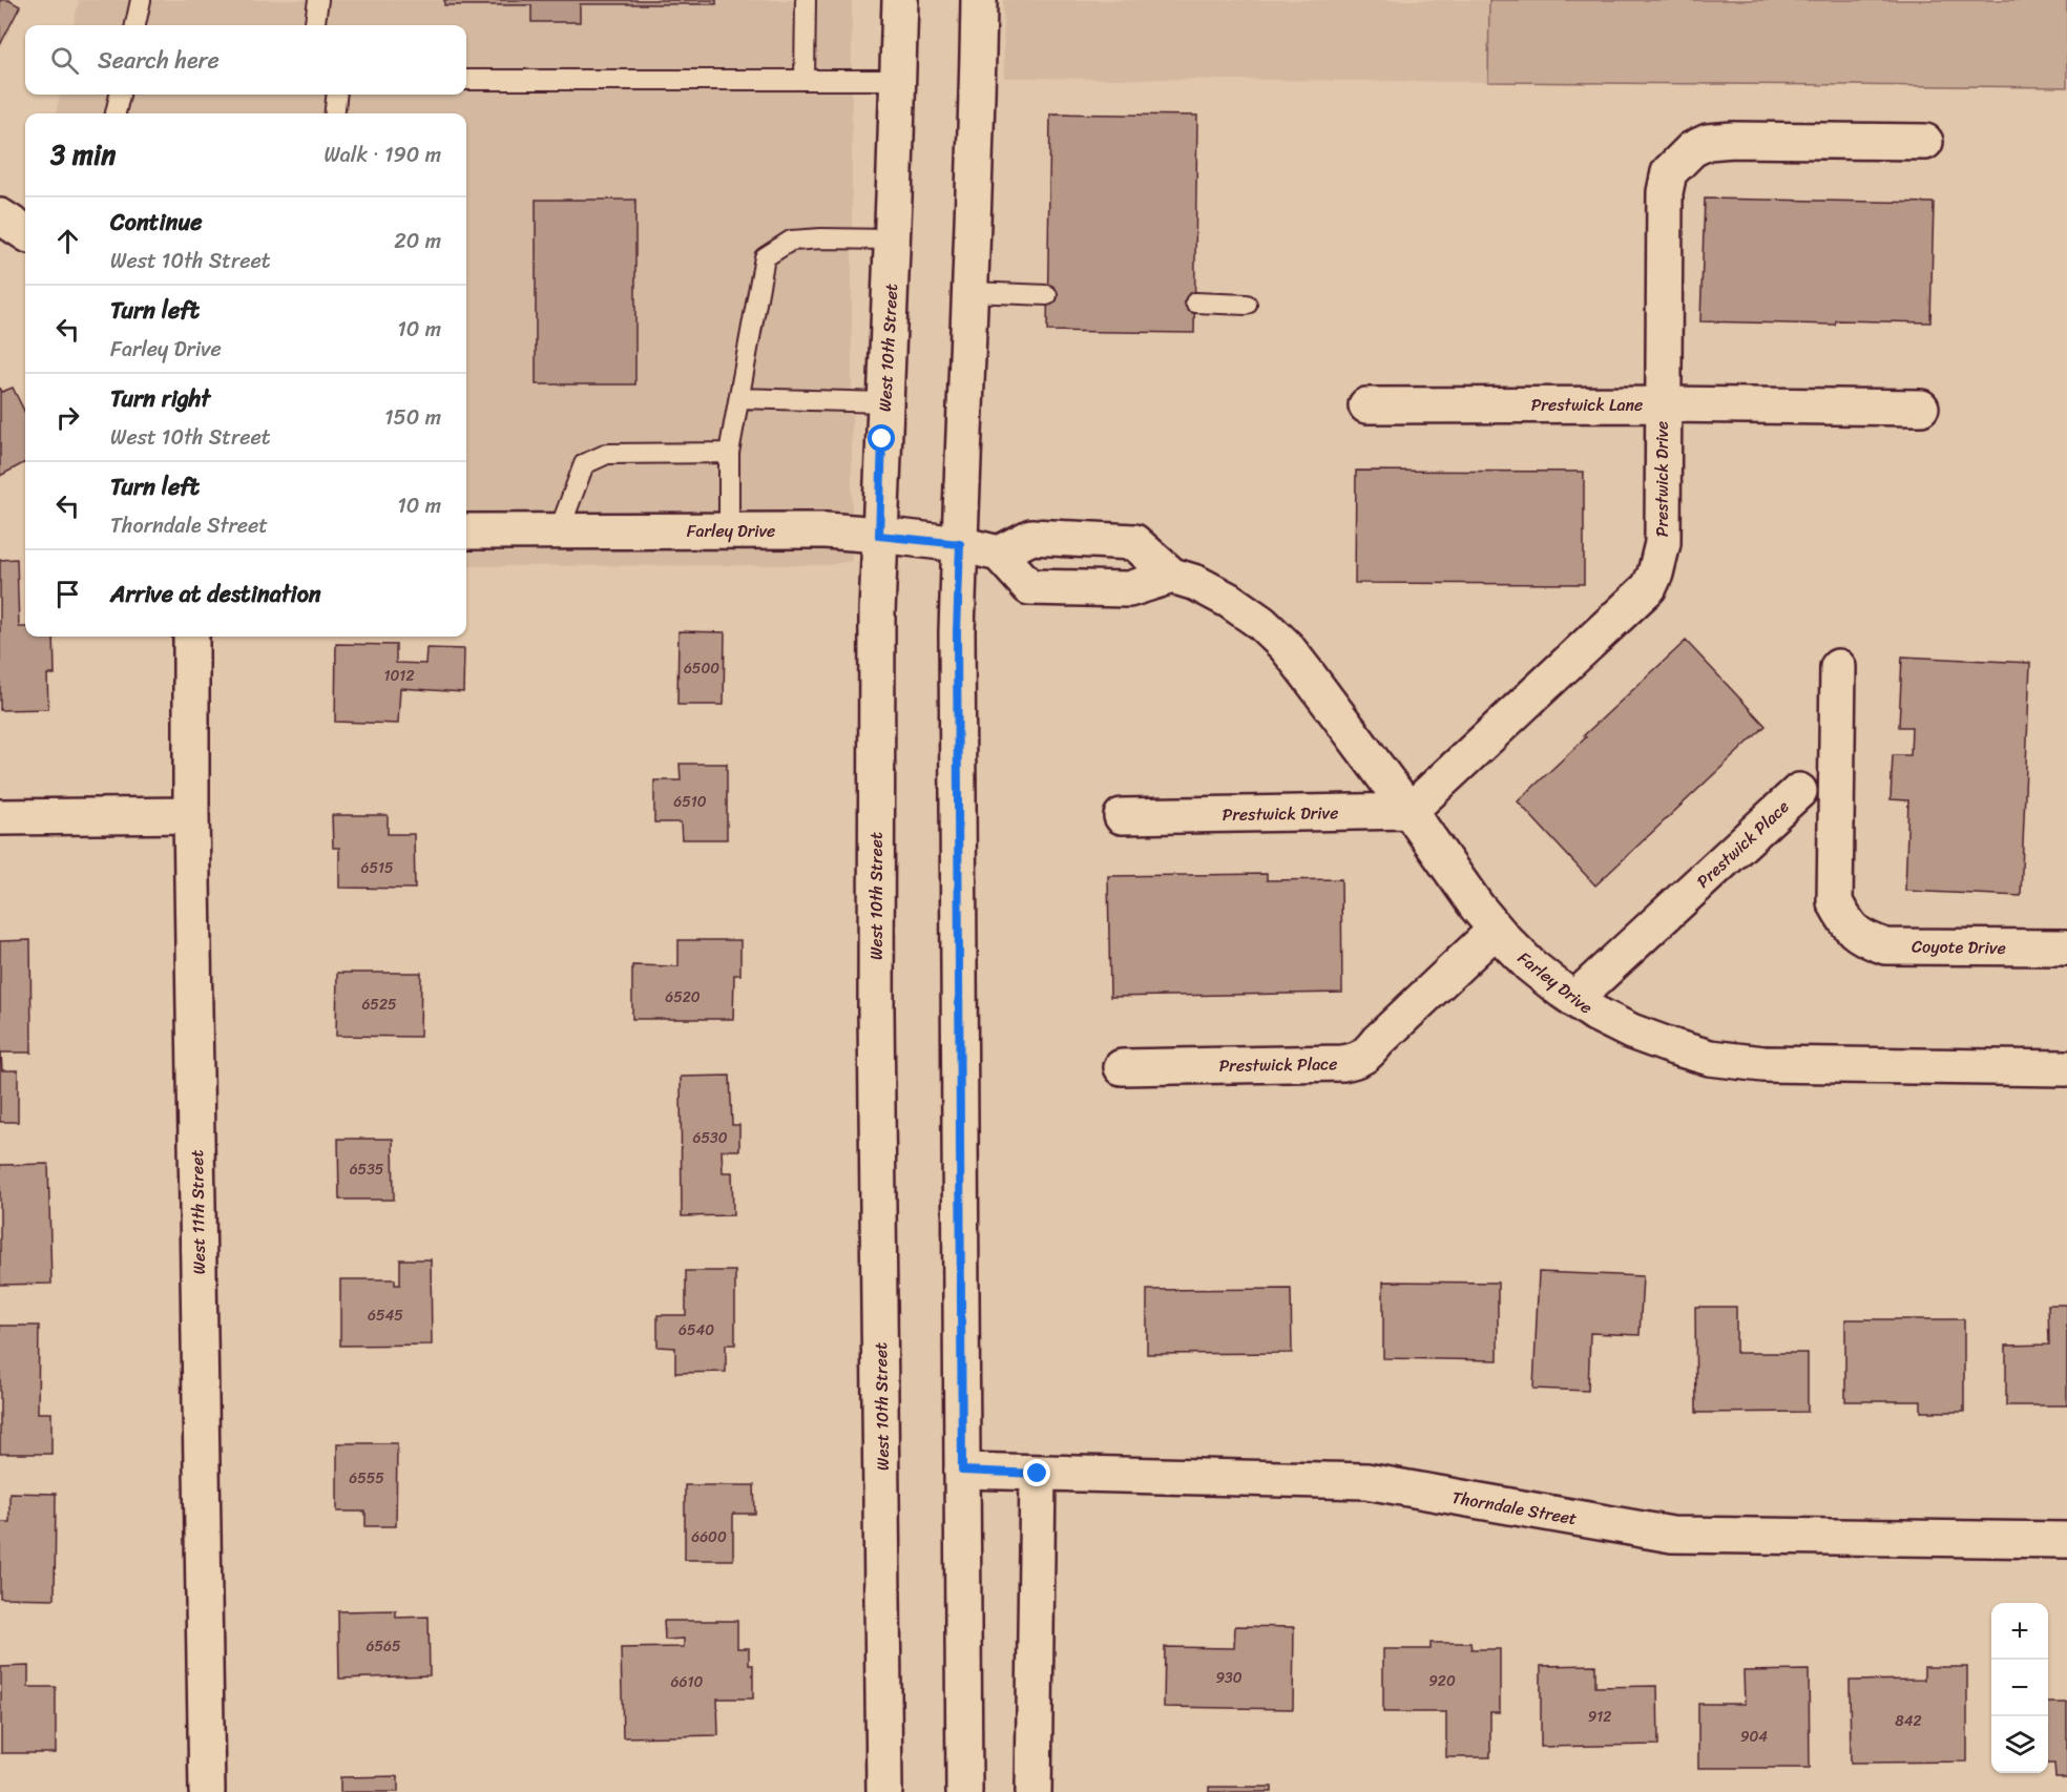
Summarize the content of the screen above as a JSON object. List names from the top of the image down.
{
  "streets": {
    "street": [
      "West 10th Street",
      "Prestwick Lane",
      "Prestwick Drive",
      "Farley Drive",
      "Prestwick Place",
      "Coyote Drive",
      "West 11th Street",
      "Thorndale Street"
    ]
  },
  "crossings": [
    ["West 10th Street", "Farley Drive"],
    ["Prestwick Lane", "Prestwick Drive"],
    ["Prestwick Drive", "Farley Drive"],
    ["Farley Drive", "Prestwick Place"]
  ],
  "house_numbers": [
    "6500",
    "1012",
    "6510",
    "6515",
    "6520",
    "6525",
    "6530",
    "6535",
    "6545",
    "6540",
    "6555",
    "6600",
    "6565",
    "930",
    "920",
    "6610",
    "912",
    "842",
    "904"
  ],
  "page": {
    "search": "Search here",
    "heading": ["3 min", "Walk · 190 m"],
    "list": [
      ["Continue", "West 10th Street", "20 m"],
      ["Turn left", "Farley Drive", "10 m"],
      ["Turn right", "West 10th Street", "150 m"],
      ["Turn left", "Thorndale Street", "10 m"],
      "Arrive at destination"
    ],
    "map_buttons": ["+", "−"]
  }
}
